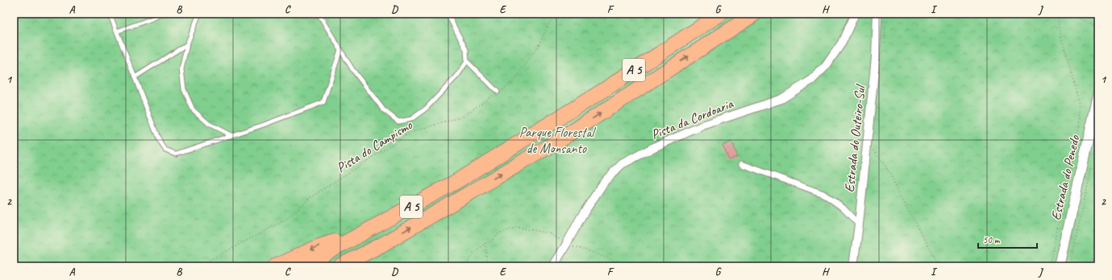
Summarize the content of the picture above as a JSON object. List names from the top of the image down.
{
  "streets": {
    "highway": ["A 5"],
    "street": ["Pista da Cordoaria", "Estrada do Outeiro-Sul", "Estrada do Penedo"],
    "path": ["Pista do Campismo"]
  },
  "parks": ["Parque Florestal de Monsanto"],
  "scale_bar": "50 m",
  "grid": {
    "columns": [
      "A",
      "B",
      "C",
      "D",
      "E",
      "F",
      "G",
      "H",
      "I",
      "J"
    ],
    "rows": ["1", "2"]
  }
}
